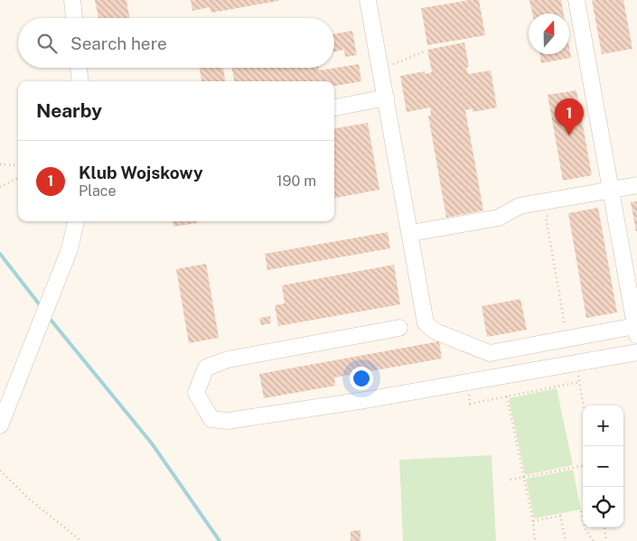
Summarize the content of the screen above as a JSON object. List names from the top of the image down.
{
  "north": "top",
  "page": {
    "search": "Search here",
    "heading": "Nearby",
    "pins": "1",
    "list": [
      {
        "mark": "1",
        "name": "Klub Wojskowy",
        "note": "Place",
        "value": "190 m"
      }
    ],
    "map_buttons": ["+", "−"]
  }
}
